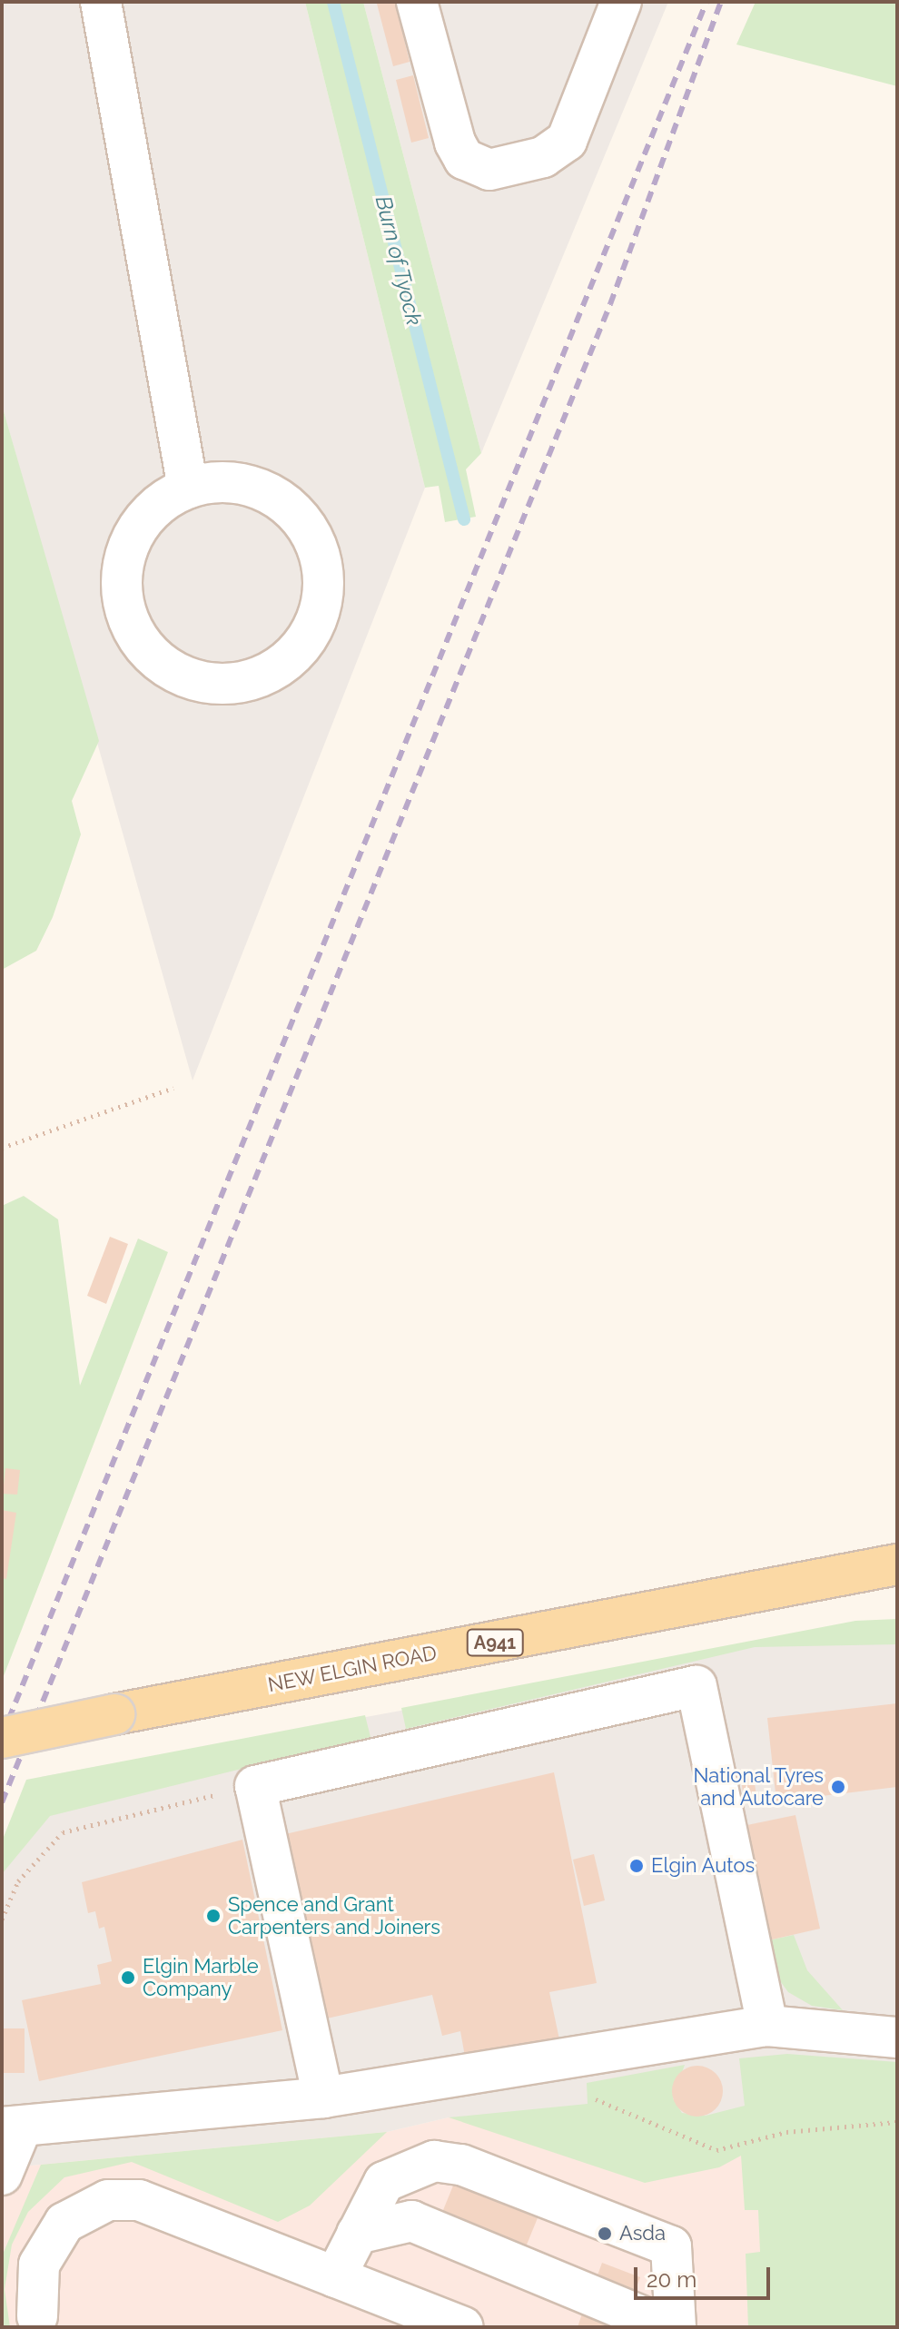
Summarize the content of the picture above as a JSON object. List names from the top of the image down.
{
  "streets": {
    "main road": ["A941", "NEW ELGIN ROAD"]
  },
  "water": ["Burn of Tyock"],
  "places": [
    "National Tyres and Autocare",
    "Elgin Autos",
    "Spence and Grant Carpenters and Joiners",
    "Elgin Marble Company",
    "Asda"
  ],
  "scale_bar": "20 m"
}
